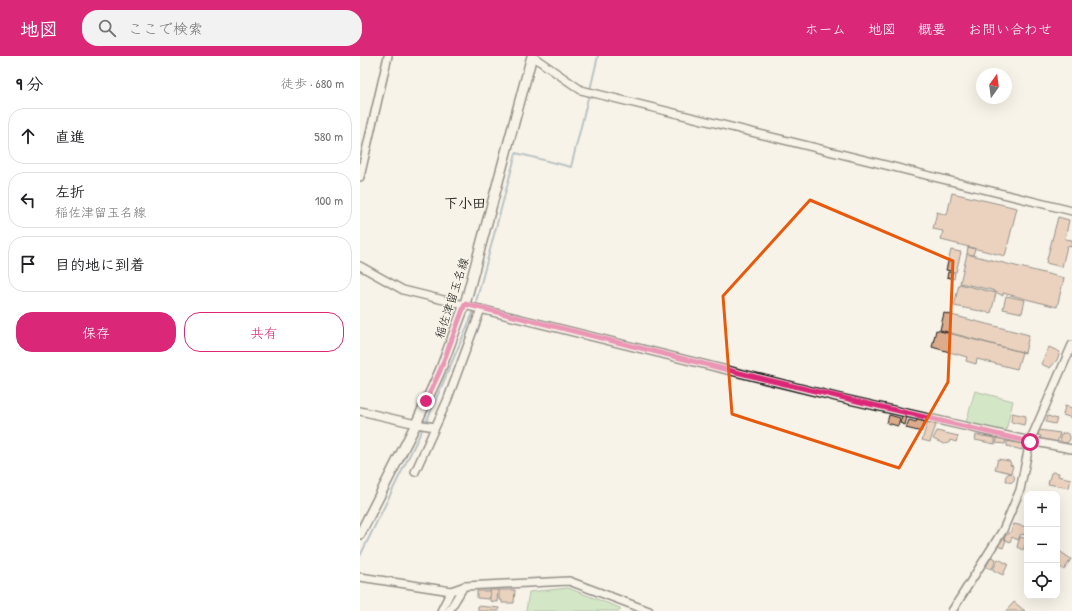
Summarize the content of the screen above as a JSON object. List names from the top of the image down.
{
  "streets": {
    "main road": ["稲佐津留玉名線"]
  },
  "districts": ["下小田"],
  "north": "top",
  "page": {
    "header": "地図",
    "search": "ここで検索",
    "nav": [
      "ホーム",
      "地図",
      "概要",
      "お問い合わせ"
    ],
    "heading": ["9 分", "徒歩 · 680 m"],
    "list": [
      ["直進", "580 m"],
      ["左折", "稲佐津留玉名線", "100 m"],
      "目的地に到着"
    ],
    "buttons": ["保存", "共有"],
    "map_buttons": ["+", "−"]
  }
}
